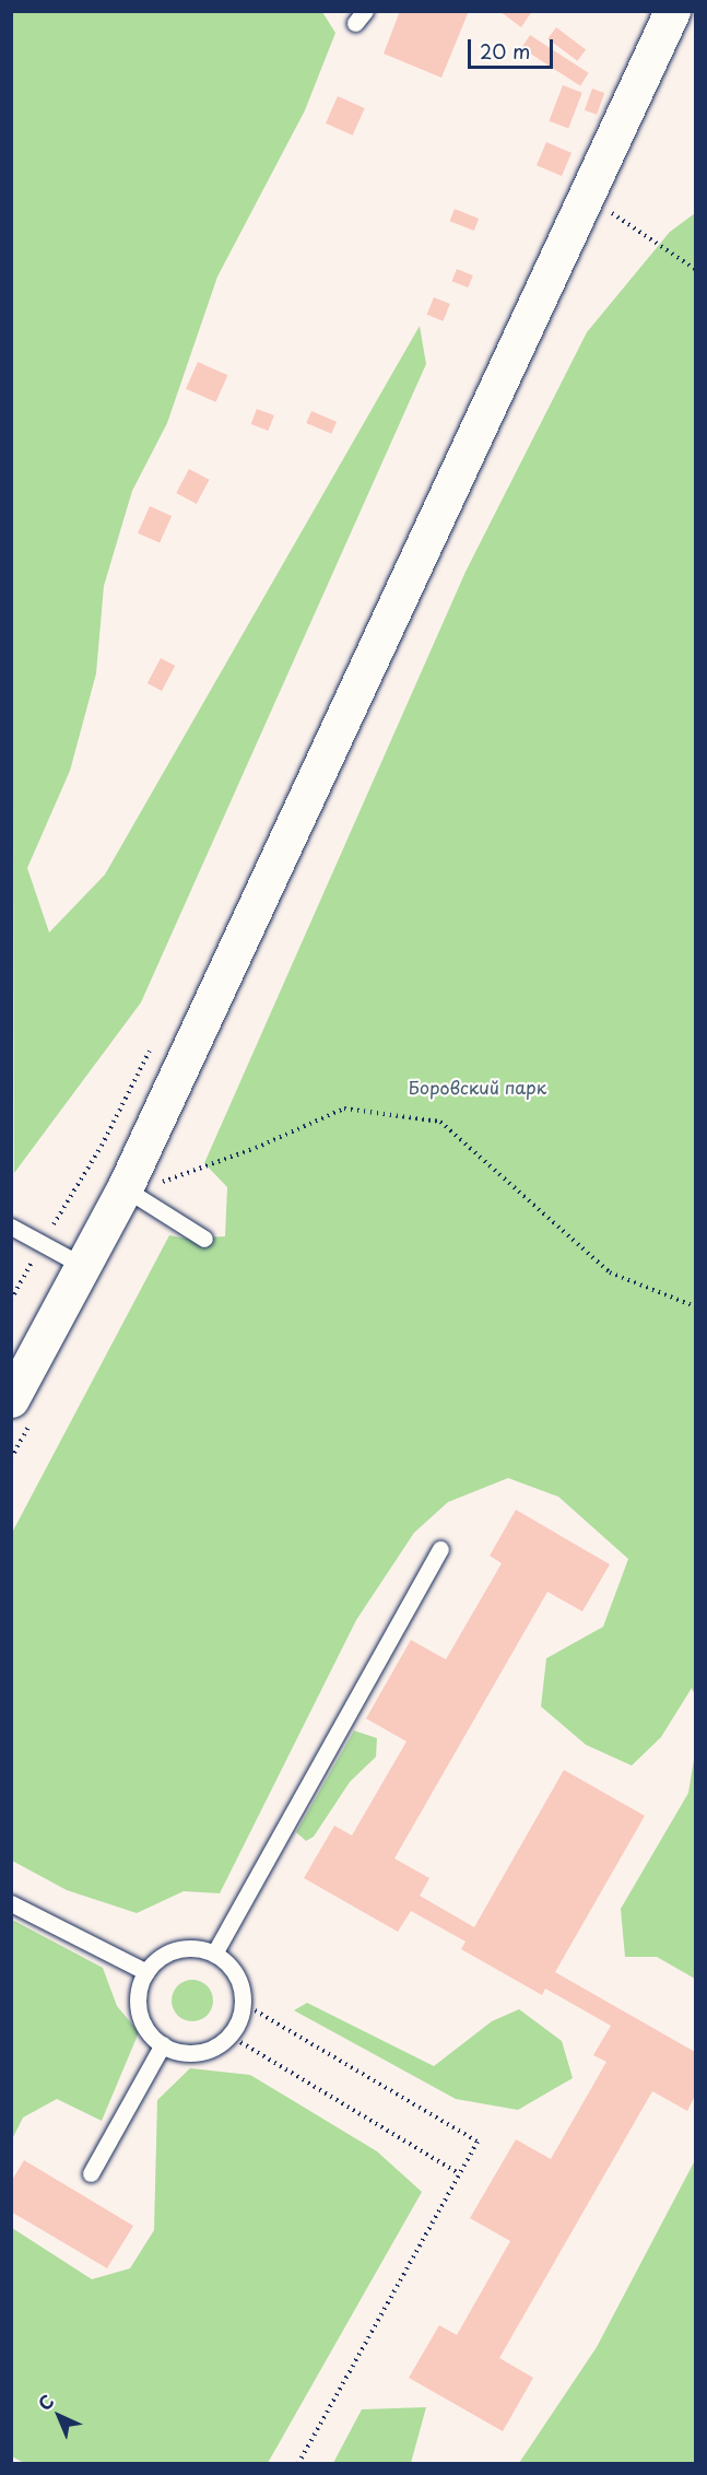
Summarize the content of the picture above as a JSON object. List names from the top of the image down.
{
  "parks": ["Боровский парк"],
  "scale_bar": "20 m",
  "north": "top left"
}
